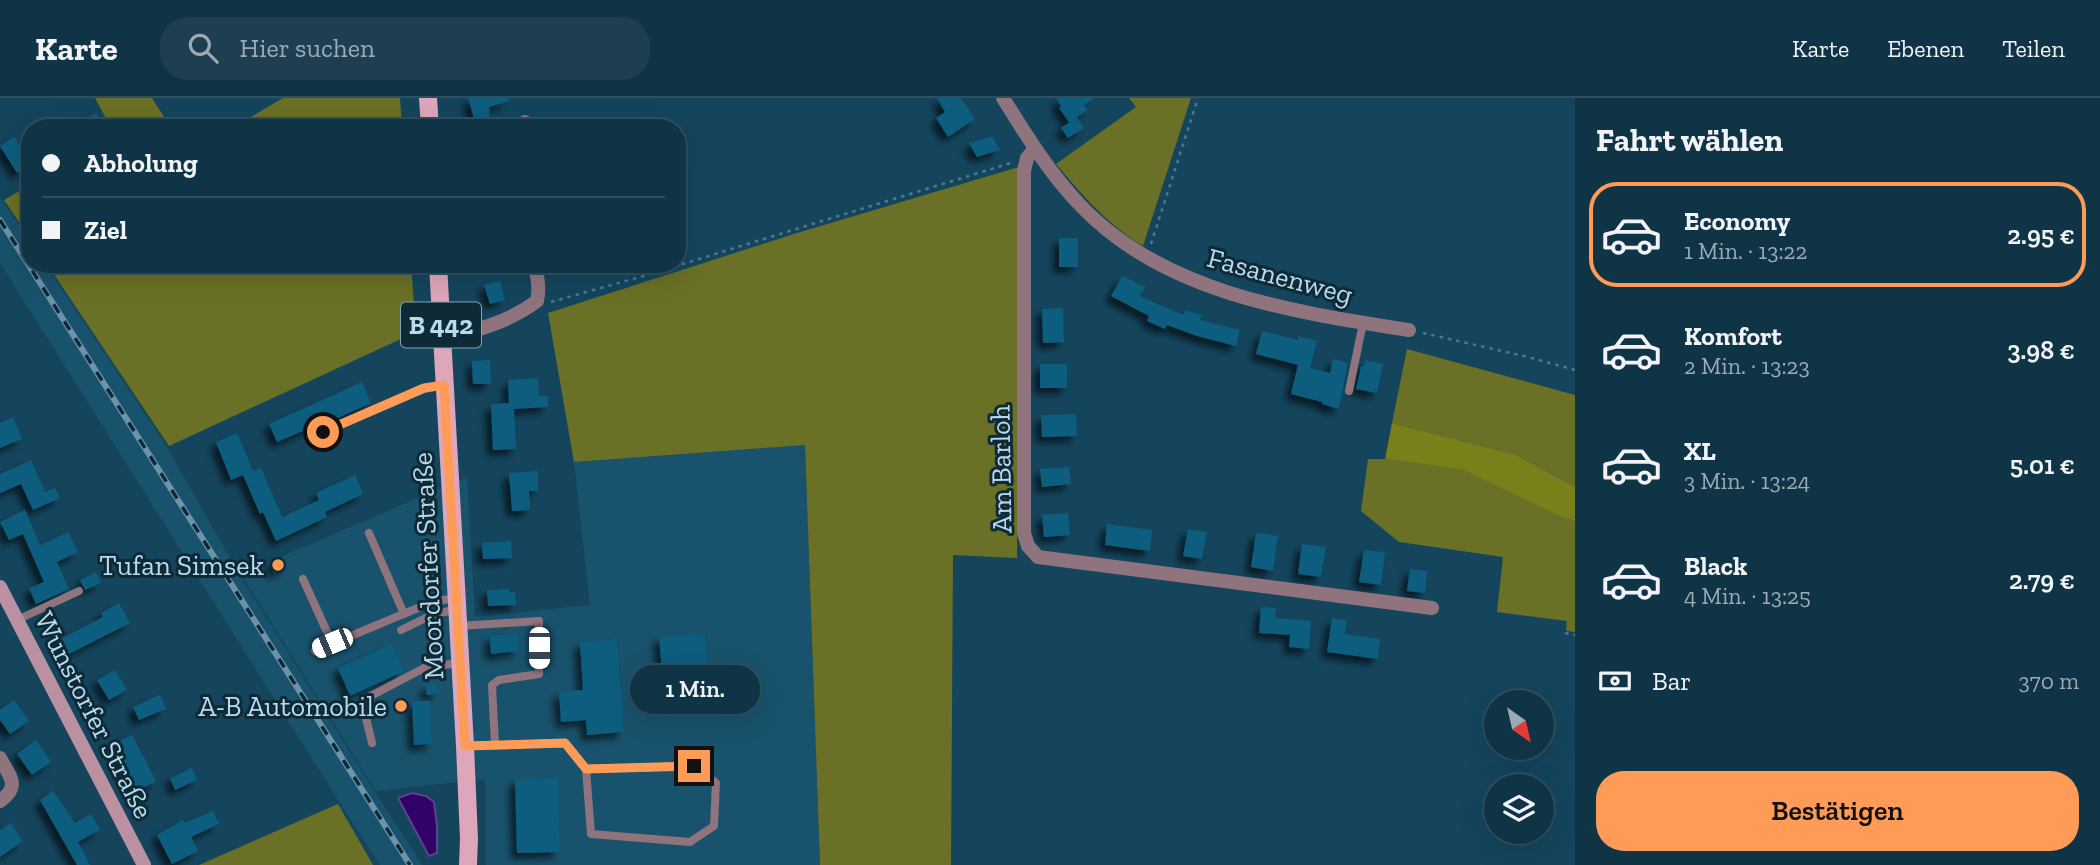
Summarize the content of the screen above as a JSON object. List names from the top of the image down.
{
  "streets": {
    "main road": ["B 442", "Moordorfer Straße"],
    "street": ["Fasanenweg", "Am Barloh", "Wunstorfer Straße"]
  },
  "crossings": [
    ["Fasanenweg", "Am Barloh"]
  ],
  "places": ["Tufan Simsek", "A-B Automobile"],
  "north": "bottom right",
  "page": {
    "header": "Karte",
    "search": "Hier suchen",
    "nav": ["Karte", "Ebenen", "Teilen"],
    "heading": "Fahrt wählen",
    "banner": ["Abholung", "Ziel"],
    "list": [
      {
        "name": "Economy",
        "note": "1 Min. · 13:22",
        "value": "2.95 €"
      },
      {
        "name": "Komfort",
        "note": "2 Min. · 13:23",
        "value": "3.98 €"
      },
      {
        "name": "XL",
        "note": "3 Min. · 13:24",
        "value": "5.01 €"
      },
      {
        "name": "Black",
        "note": "4 Min. · 13:25",
        "value": "2.79 €"
      }
    ],
    "pay": ["Bar", "370 m"],
    "bubble": "1 Min.",
    "buttons": "Bestätigen"
  }
}
